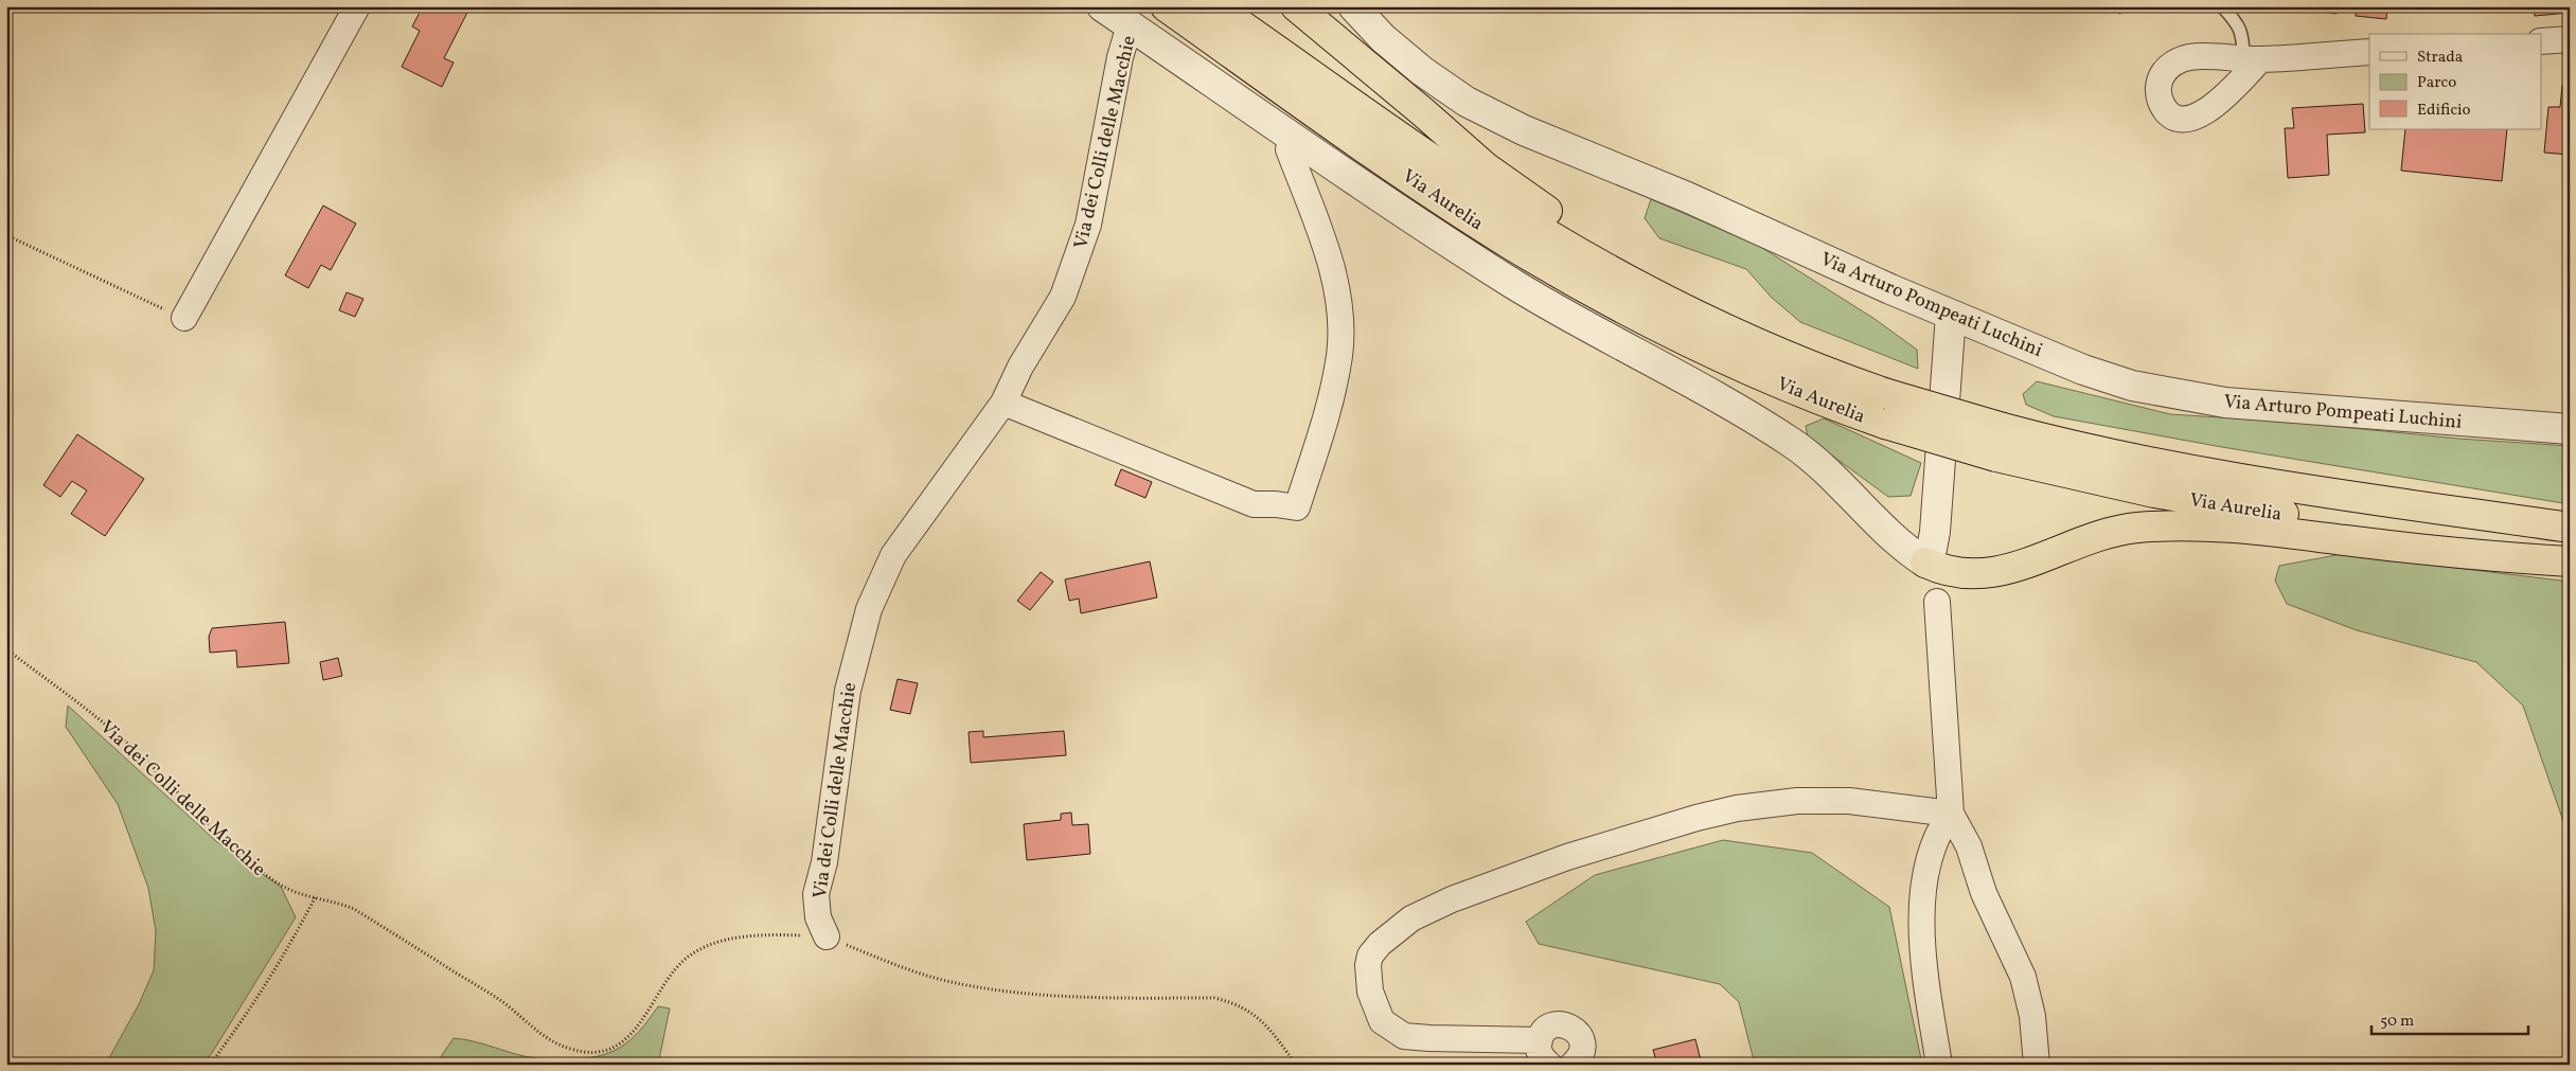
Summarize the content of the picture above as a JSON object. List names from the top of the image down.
{
  "streets": {
    "highway": ["Via Aurelia"],
    "street": ["Via dei Colli delle Macchie", "Via Arturo Pompeati Luchini"]
  },
  "legend": ["Strada", "Parco", "Edificio"],
  "scale_bar": "50 m"
}
